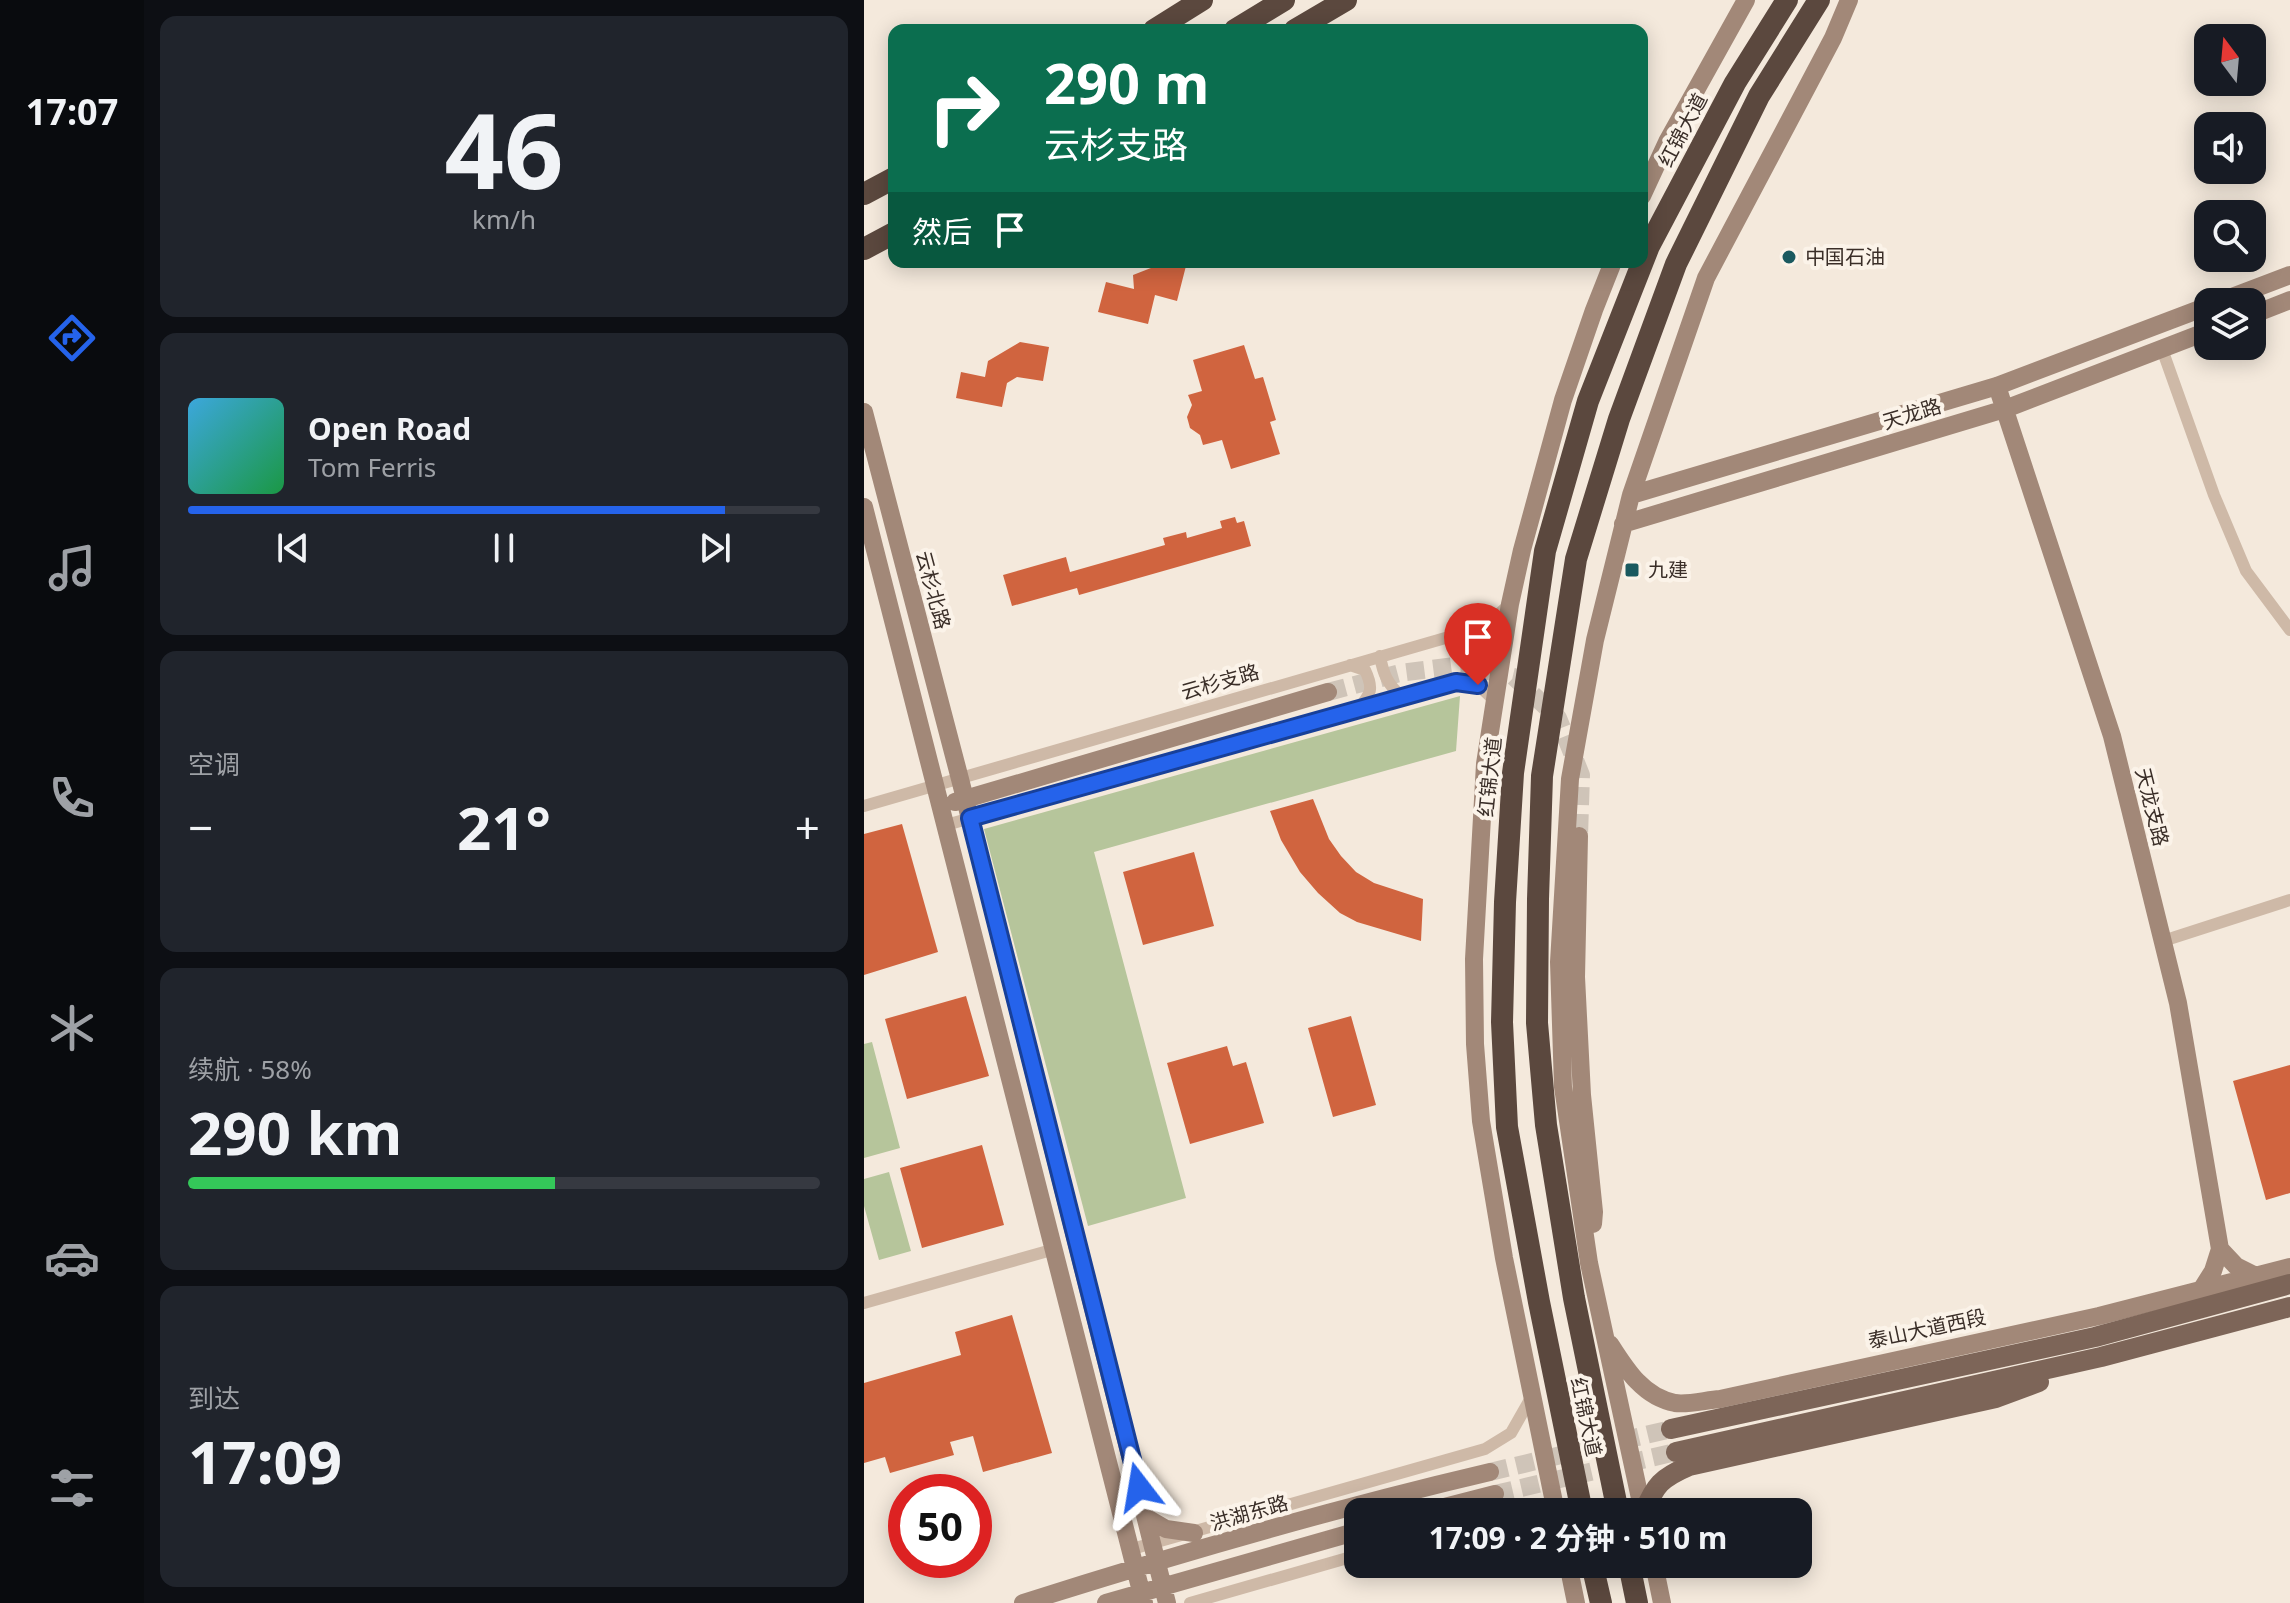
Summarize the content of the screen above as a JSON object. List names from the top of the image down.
{
  "streets": {
    "highway": ["红锦大道"],
    "main road": [
      "天龙路",
      "云杉北路",
      "天龙支路",
      "泰山大道西段",
      "洪湖东路"
    ],
    "street": ["云杉支路"]
  },
  "crossings": [
    ["红锦大道", "天龙路"],
    ["红锦大道", "云杉支路"],
    ["红锦大道", "泰山大道西段"],
    ["红锦大道", "洪湖东路"],
    ["天龙路", "天龙支路"],
    ["云杉北路", "云杉支路"],
    ["云杉北路", "洪湖东路"]
  ],
  "places": {
    "other": ["中国石油"],
    "transit": ["九建"]
  },
  "north": "top",
  "page": {
    "tabs": "17:07",
    "tile": [
      ["46", "km/h"],
      "空调",
      ["续航 · 58%", "290 km"],
      ["到达", "17:09"]
    ],
    "turn": ["290 m", "云杉支路"],
    "then": "然后",
    "song": ["Open Road", "Tom Ferris"],
    "heat": ["−", "21°", "+"],
    "limit": "50",
    "trip": "17:09 · 2 分钟 · 510 m"
  }
}
